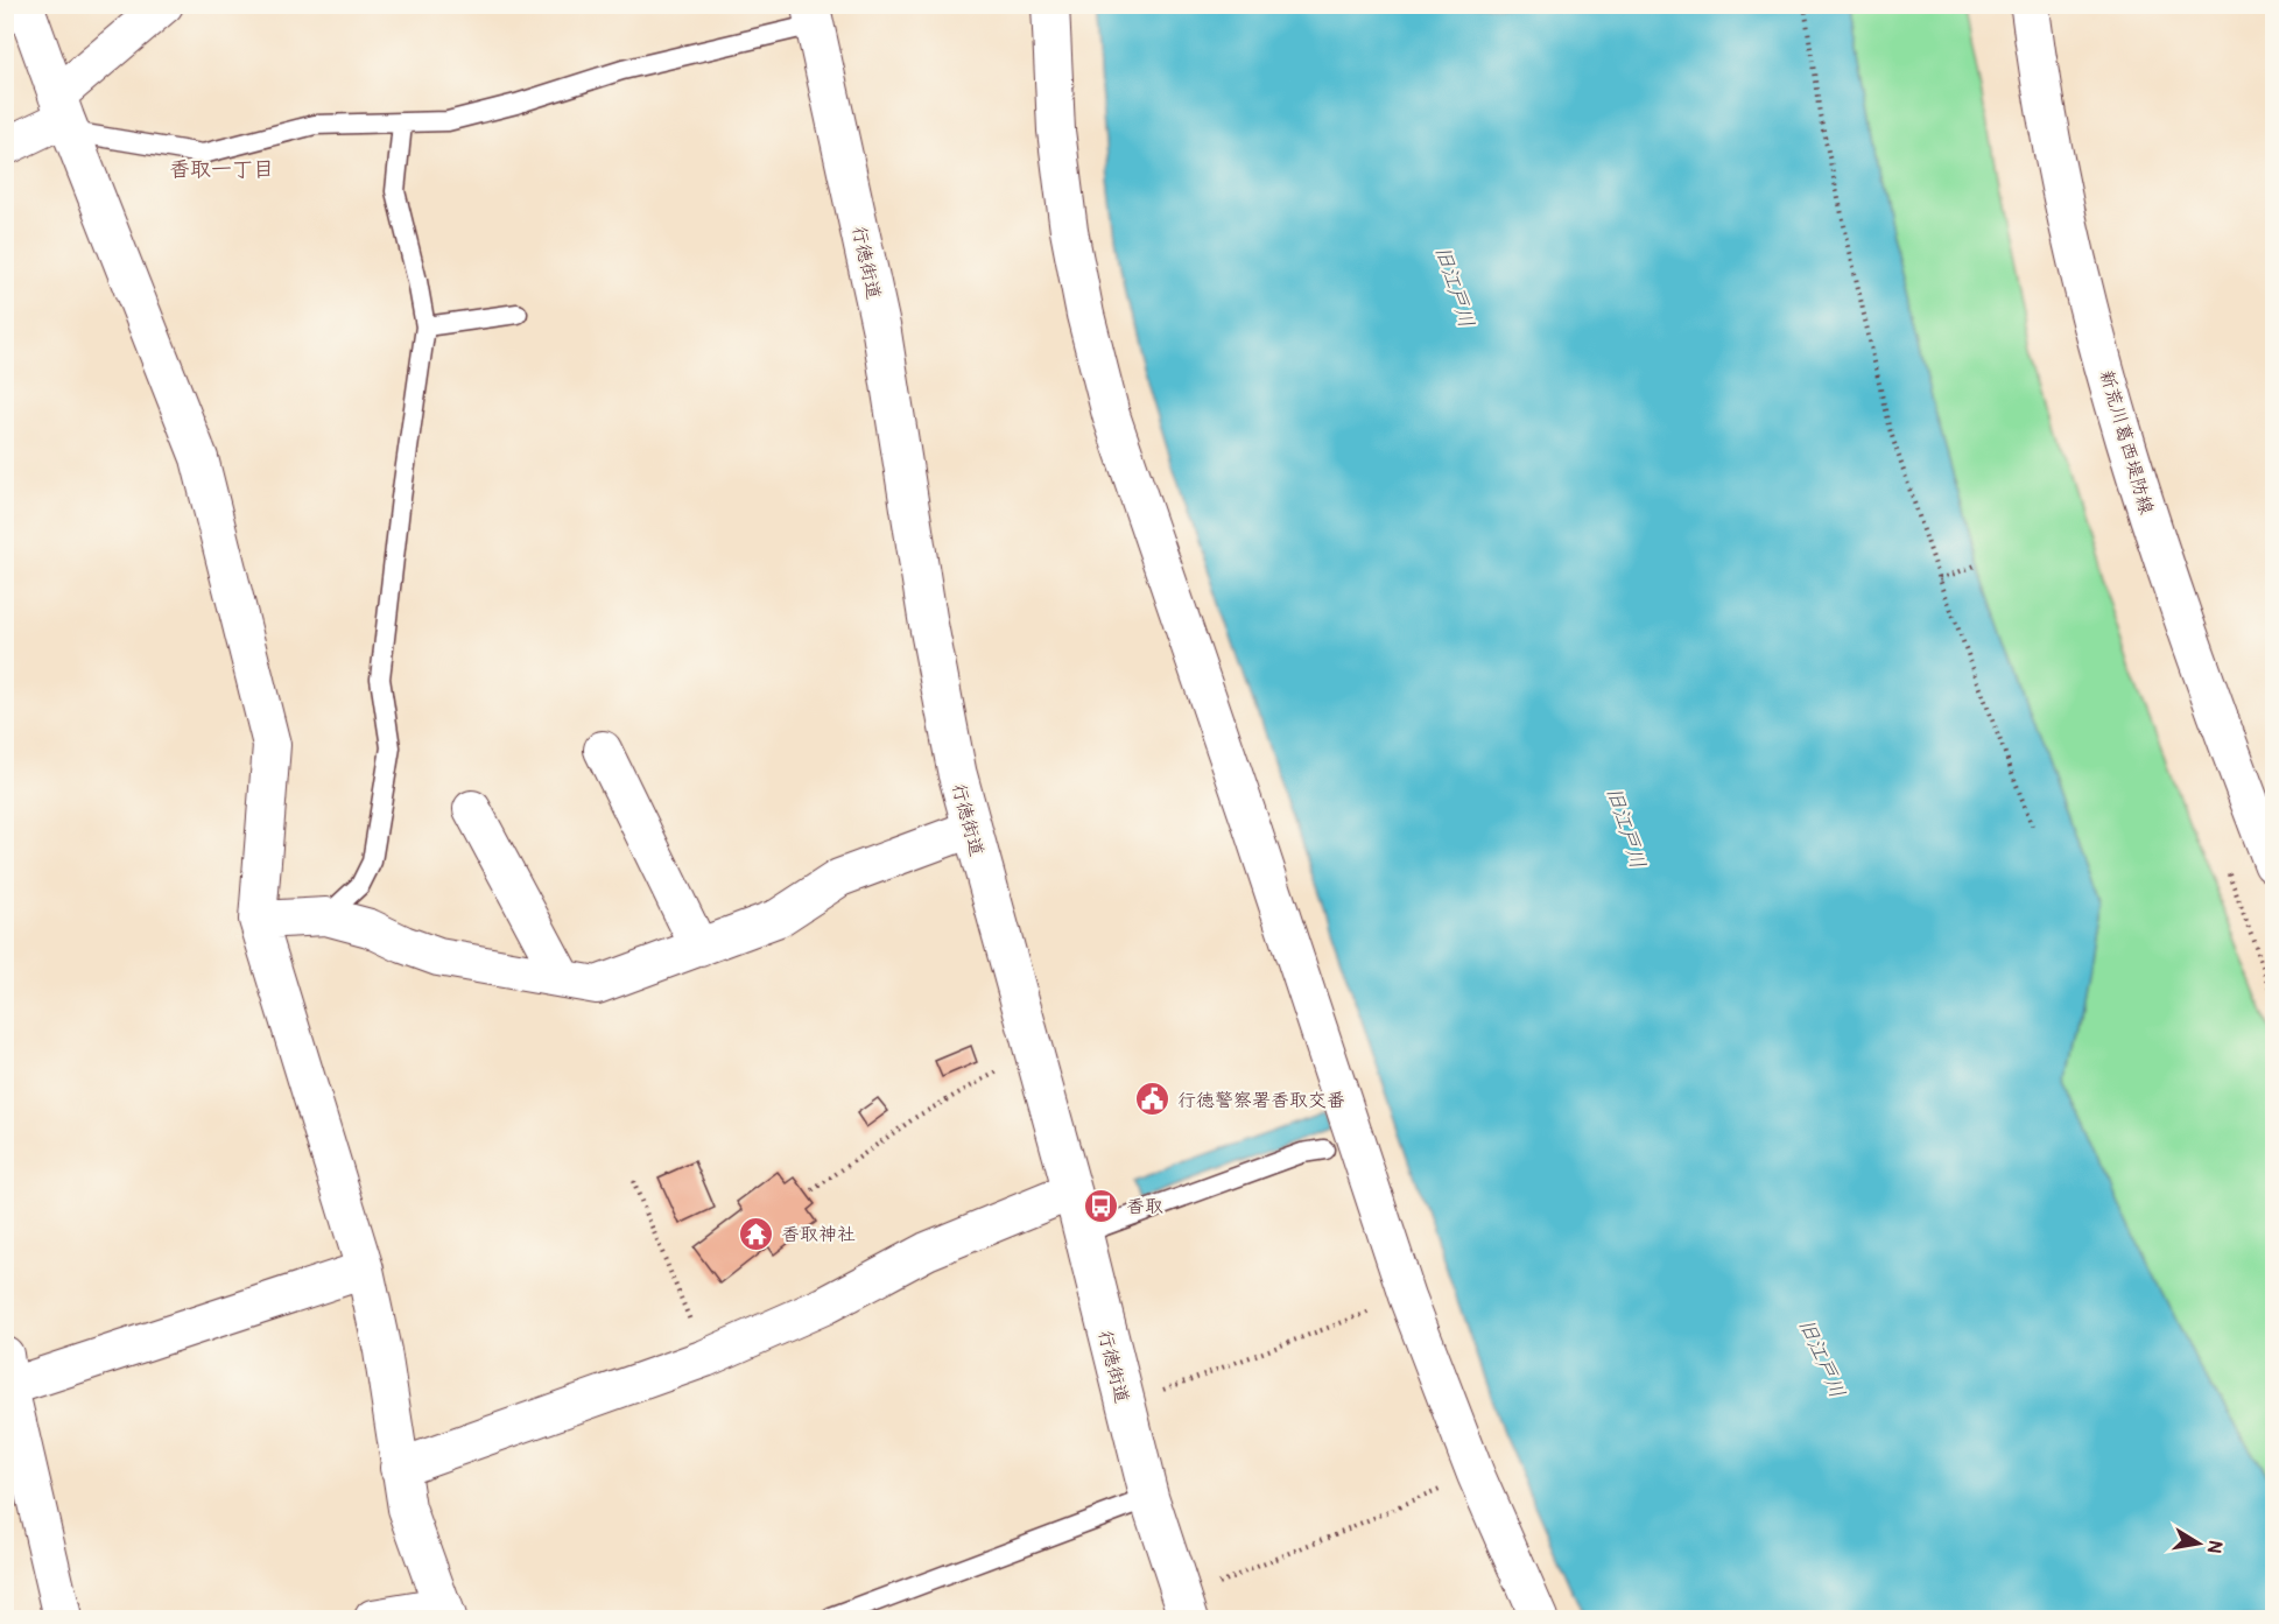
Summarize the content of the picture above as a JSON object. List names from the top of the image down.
{
  "streets": {
    "street": ["行徳街道", "新荒川葛西堤防線"]
  },
  "districts": ["香取一丁目"],
  "water": ["旧江戸川"],
  "places": {
    "public building": ["行徳警察署香取交番"],
    "bus stop": ["香取"],
    "temple": ["香取神社"]
  },
  "north": "right"
}
